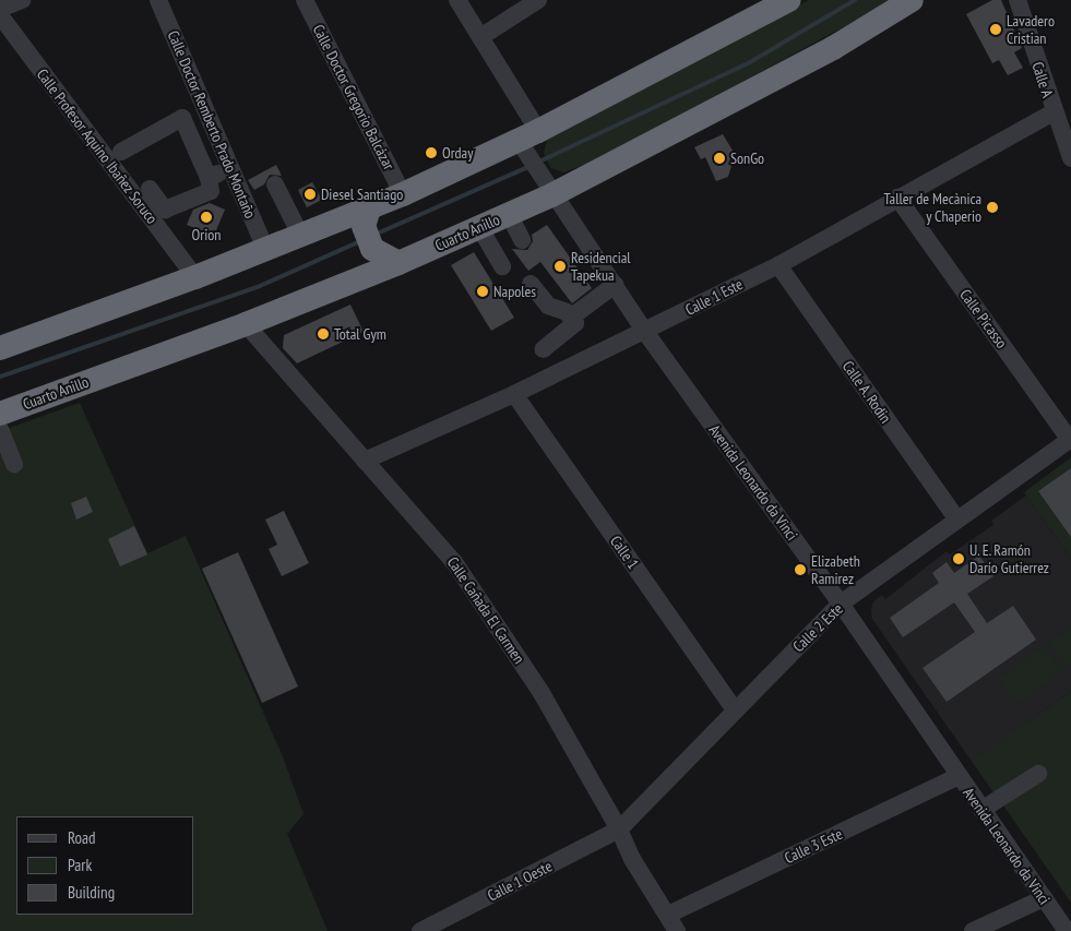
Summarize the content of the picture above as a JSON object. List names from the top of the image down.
{
  "streets": {
    "highway": ["Cuarto Anillo"],
    "street": [
      "Calle A",
      "Calle Doctor Gregorio Balcázar",
      "Calle Doctor Remberto Prado Montaño",
      "Calle Profesor Aquino Ibañez Soruco",
      "Calle 1 Este",
      "Calle Picasso",
      "Calle A. Rodin",
      "Avenida Leonardo da Vinci",
      "Calle 1",
      "Calle Cañada El Carmen",
      "Calle 2 Este",
      "Calle 3 Este",
      "Calle 1 Oeste"
    ]
  },
  "crossings": [
    ["Calle A", "Calle 1 Este"],
    ["Cuarto Anillo", "Avenida Leonardo da Vinci"],
    ["Cuarto Anillo", "Calle Cañada El Carmen"],
    ["Calle 1 Este", "Calle Picasso"],
    ["Calle 1 Este", "Calle A. Rodin"],
    ["Calle 1 Este", "Avenida Leonardo da Vinci"],
    ["Calle 1 Este", "Calle 1"],
    ["Calle 1 Este", "Calle Cañada El Carmen"],
    ["Calle Picasso", "Calle 2 Este"],
    ["Calle A. Rodin", "Calle 2 Este"],
    ["Avenida Leonardo da Vinci", "Calle 2 Este"],
    ["Avenida Leonardo da Vinci", "Calle 3 Este"],
    ["Calle 1", "Calle 2 Este"],
    ["Calle Cañada El Carmen", "Calle 2 Este"],
    ["Calle Cañada El Carmen", "Calle 3 Este"],
    ["Calle Cañada El Carmen", "Calle 1 Oeste"],
    ["Calle 2 Este", "Calle 1 Oeste"]
  ],
  "places": [
    "Lavadero Cristian",
    "Orday",
    "SonGo",
    "Diesel Santiago",
    "Taller de Mecànica y Chaperio",
    "Orion",
    "Residencial Tapekua",
    "Napoles",
    "Total Gym",
    "U. E. Ramón Darío Gutierrez",
    "Elizabeth Ramirez"
  ],
  "legend": ["Road", "Park", "Building"]
}
